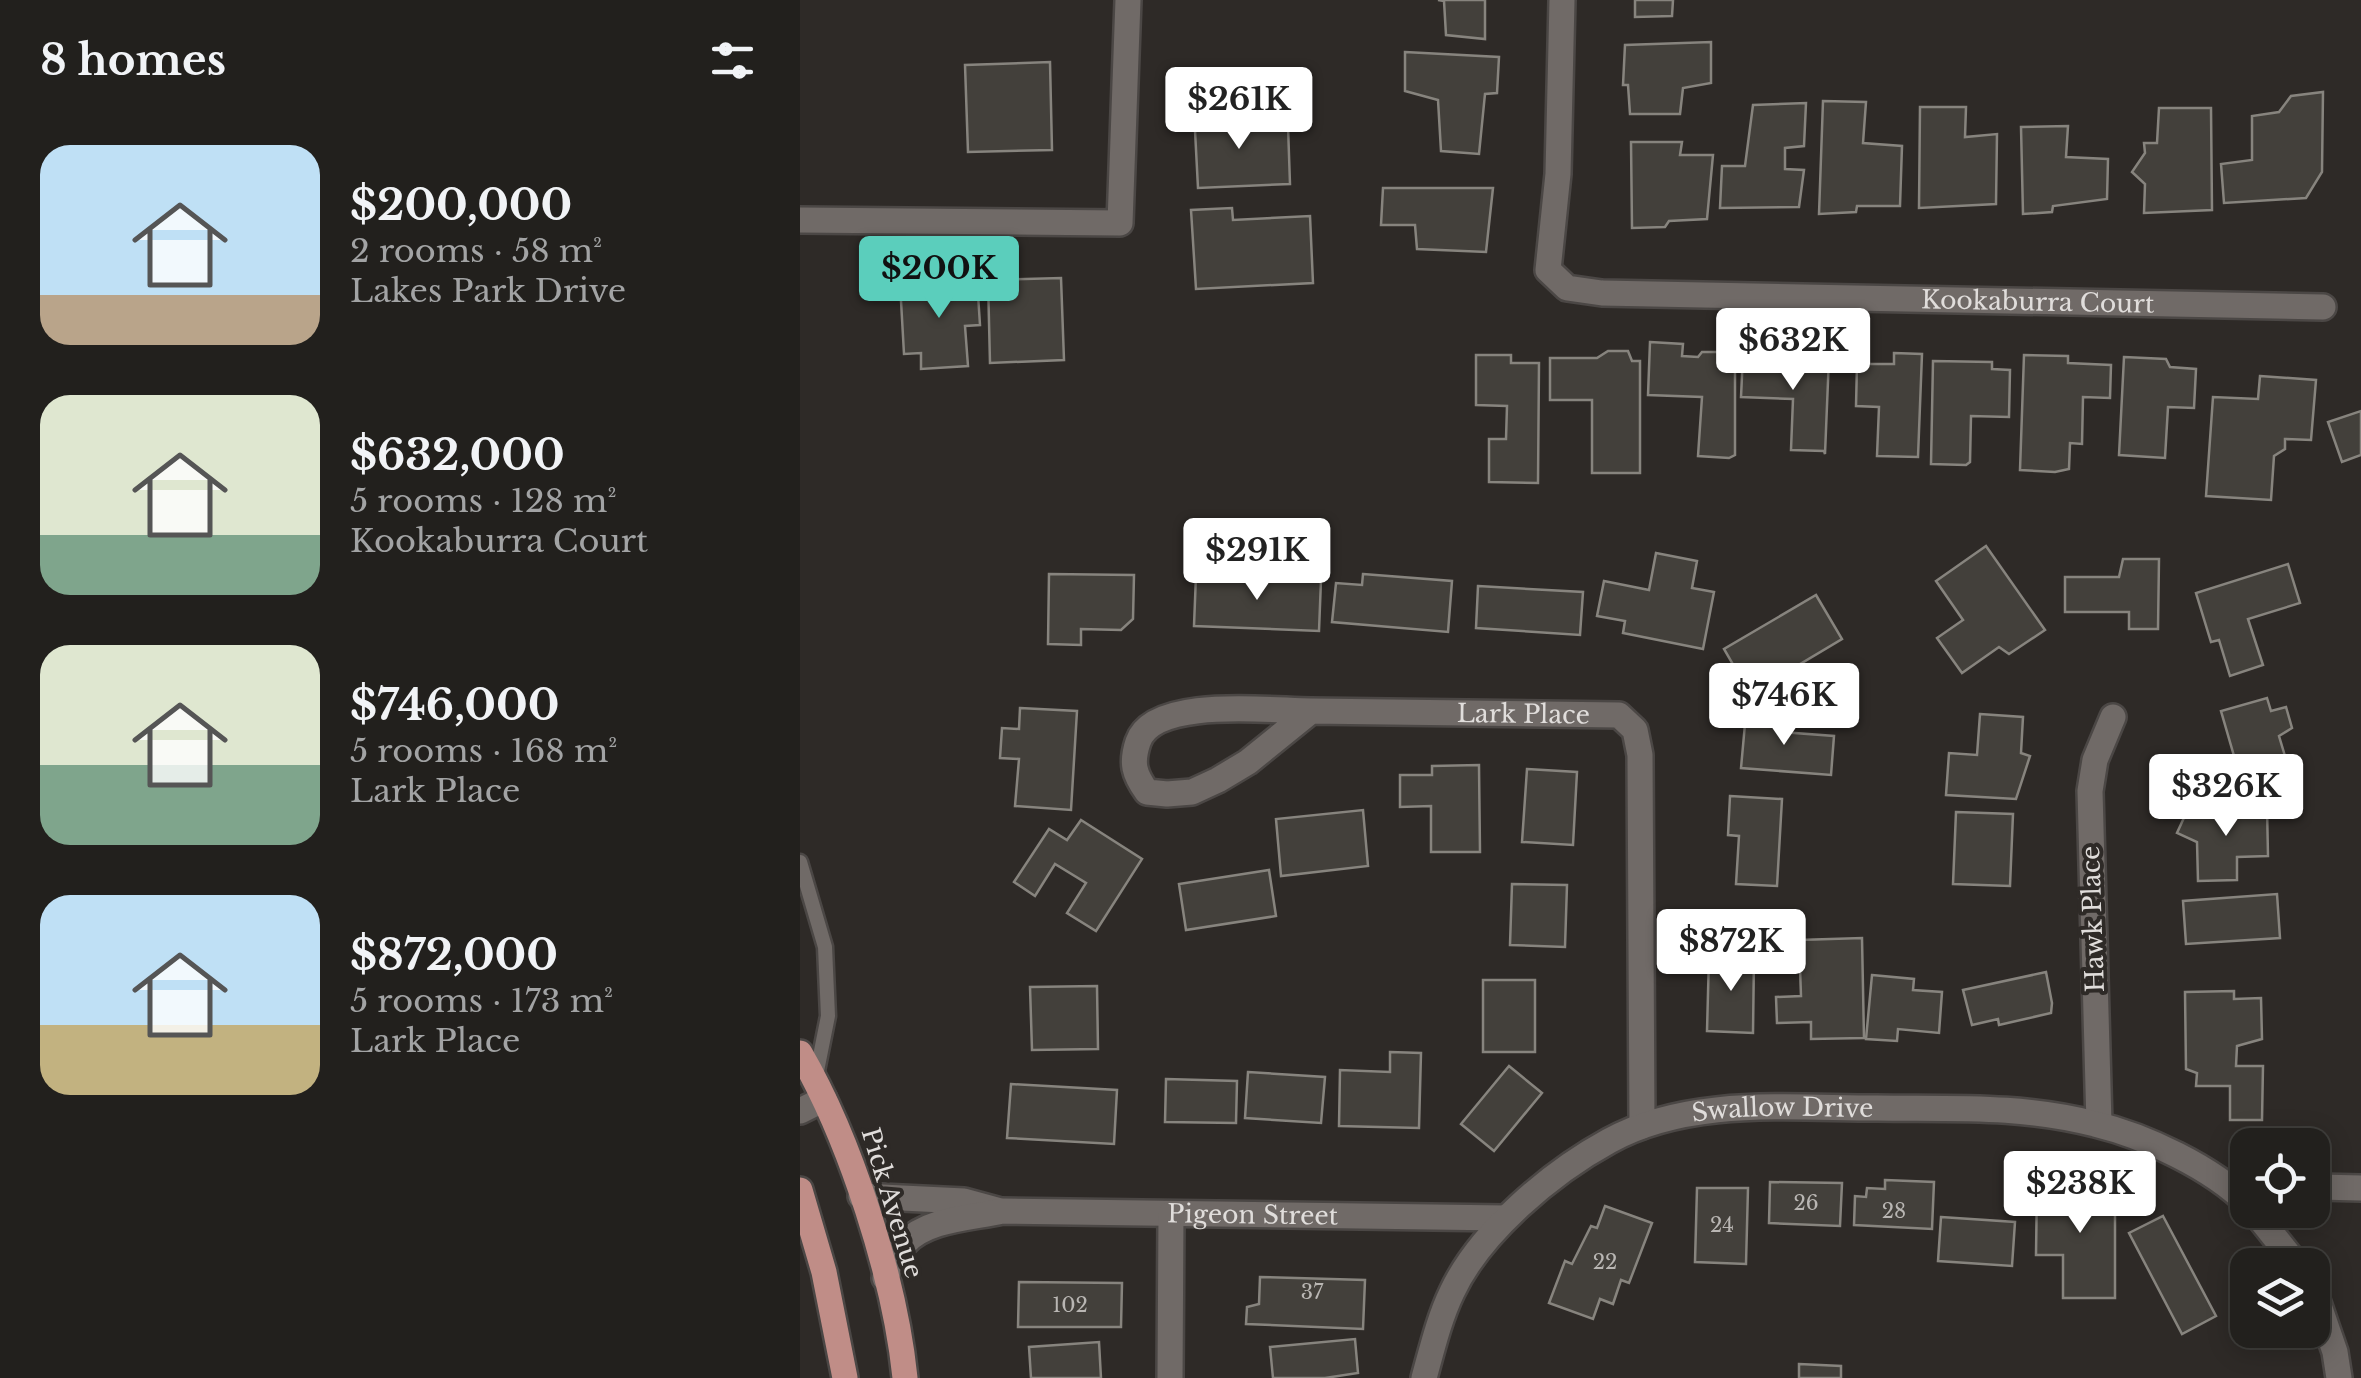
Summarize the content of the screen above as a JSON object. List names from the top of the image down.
{
  "streets": {
    "main road": ["Pick Avenue"],
    "street": [
      "Kookaburra Court",
      "Lark Place",
      "Hawk Place",
      "Swallow Drive",
      "Pigeon Street"
    ]
  },
  "crossings": [
    ["Lark Place", "Swallow Drive"],
    ["Hawk Place", "Swallow Drive"],
    ["Swallow Drive", "Pigeon Street"],
    ["Pick Avenue", "Pigeon Street"]
  ],
  "house_numbers": [
    "26",
    "28",
    "24",
    "22",
    "37",
    "102"
  ],
  "page": {
    "heading": "8 homes",
    "price": [
      "$261K",
      "$200K",
      "$632K",
      "$291K",
      "$746K",
      "$326K",
      "$872K",
      "$238K"
    ],
    "list": [
      {
        "name": "$200,000",
        "note": "2 rooms · 58 m² · Lakes Park Drive"
      },
      {
        "name": "$632,000",
        "note": "5 rooms · 128 m² · Kookaburra Court"
      },
      {
        "name": "$746,000",
        "note": "5 rooms · 168 m² · Lark Place"
      },
      {
        "name": "$872,000",
        "note": "5 rooms · 173 m² · Lark Place"
      }
    ]
  }
}
